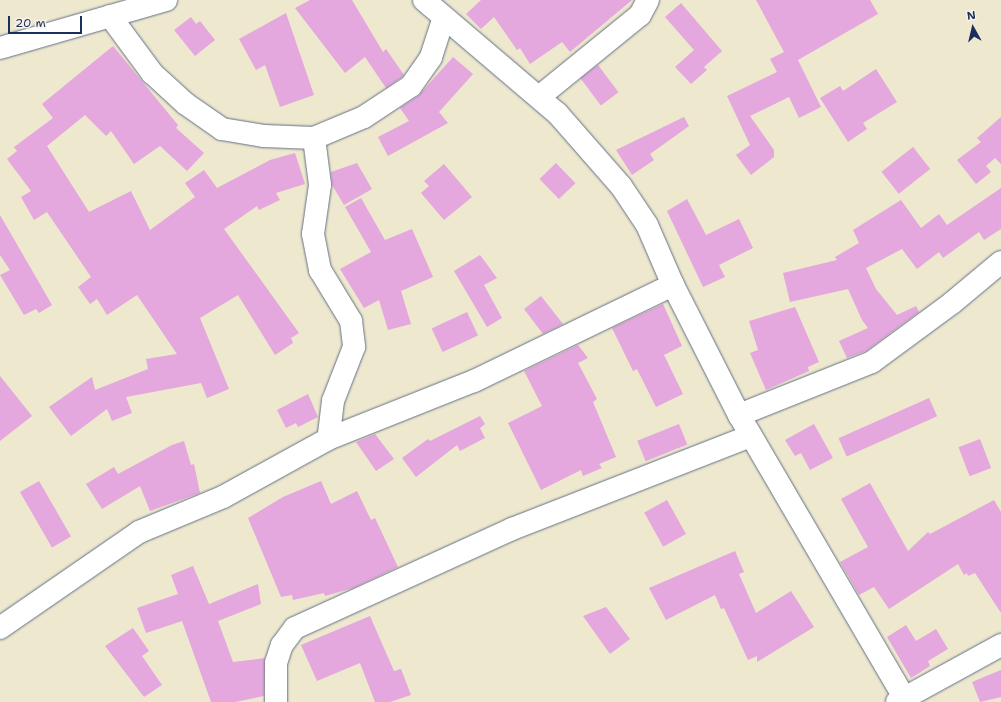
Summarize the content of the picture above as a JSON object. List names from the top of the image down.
{
  "scale_bar": "20 m",
  "north": "top"
}
